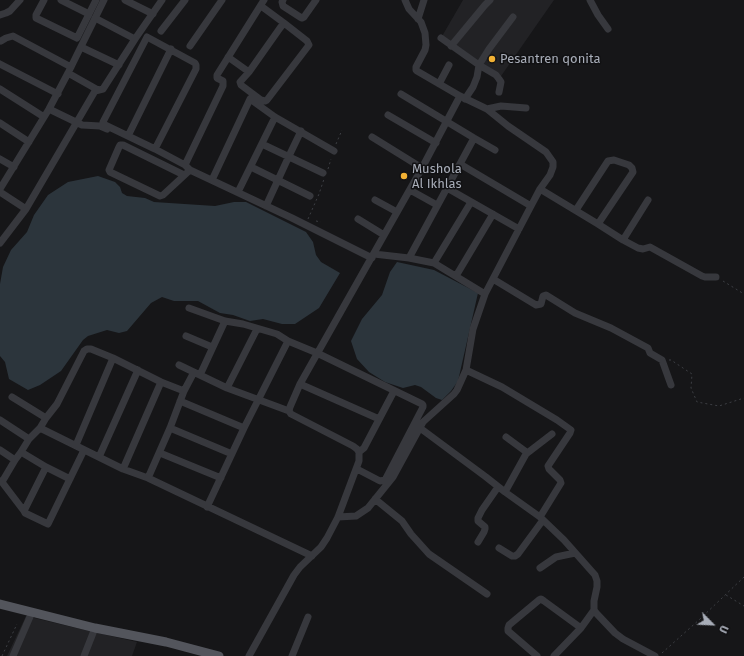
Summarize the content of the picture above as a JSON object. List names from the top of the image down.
{
  "places": ["Pesantren qonita", "Mushola Al Ikhlas"],
  "north": "bottom right"
}
